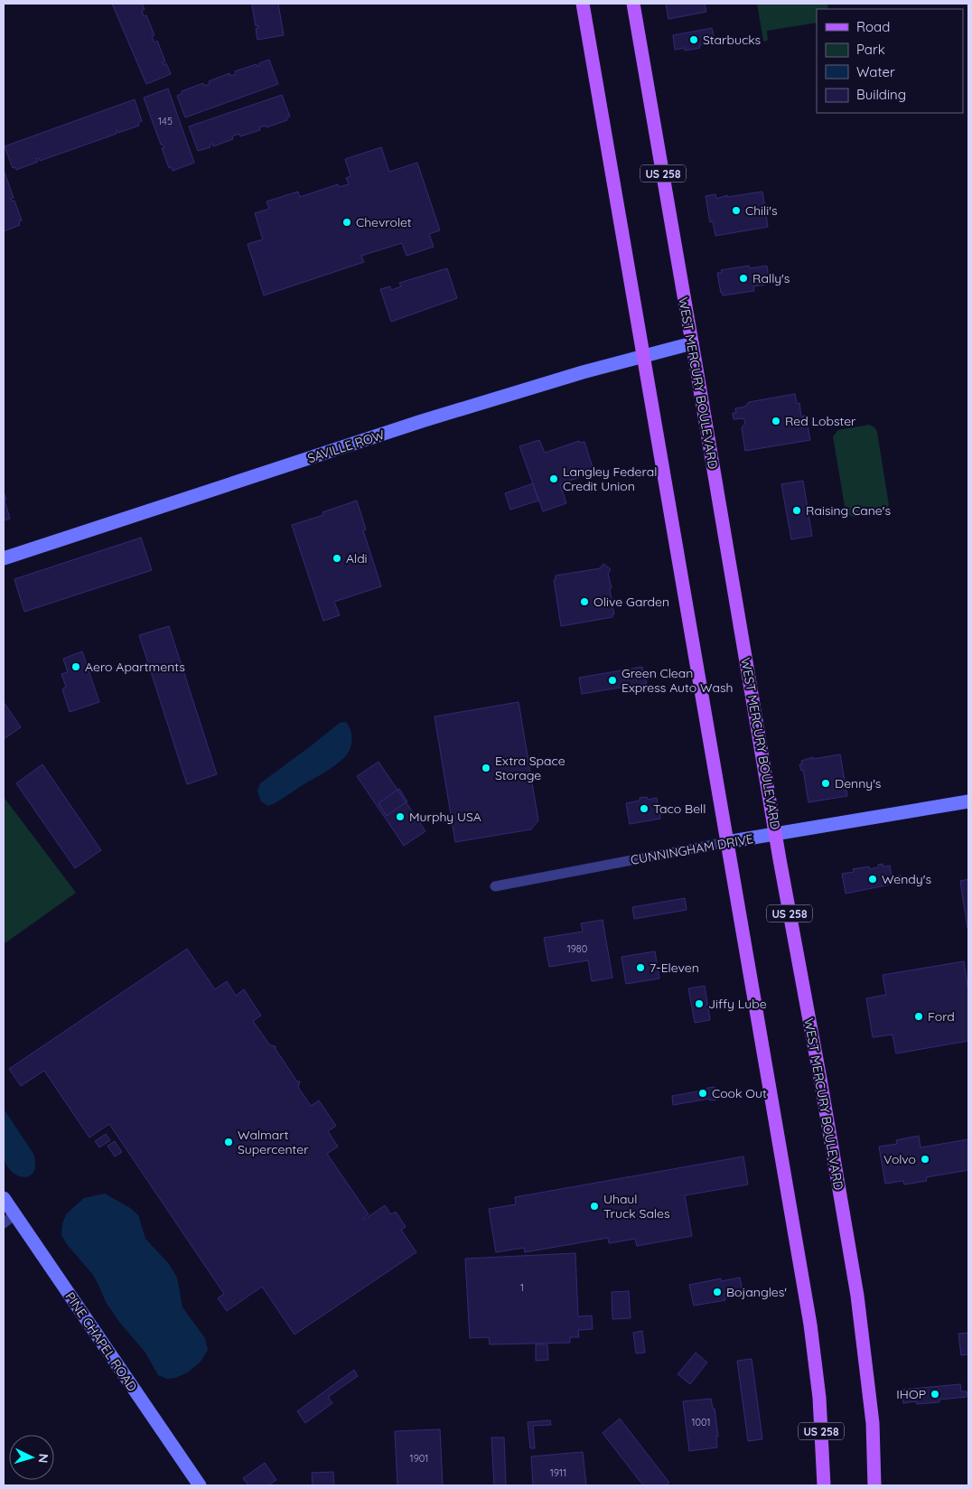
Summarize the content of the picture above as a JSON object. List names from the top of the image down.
{
  "streets": {
    "main road": ["US 258", "WEST MERCURY BOULEVARD"],
    "street": ["SAVILLE ROW", "CUNNINGHAM DRIVE", "PINE CHAPEL ROAD"]
  },
  "crossings": [
    ["US 258", "SAVILLE ROW"],
    ["US 258", "CUNNINGHAM DRIVE"],
    ["WEST MERCURY BOULEVARD", "SAVILLE ROW"],
    ["WEST MERCURY BOULEVARD", "CUNNINGHAM DRIVE"]
  ],
  "places": [
    "Starbucks",
    "Chili's",
    "Chevrolet",
    "Rally's",
    "Red Lobster",
    "Langley Federal Credit Union",
    "Raising Cane's",
    "Aldi",
    "Olive Garden",
    "Aero Apartments",
    "Green Clean Express Auto Wash",
    "Extra Space Storage",
    "Denny's",
    "Taco Bell",
    "Murphy USA",
    "Wendy's",
    "7-Eleven",
    "Jiffy Lube",
    "Ford",
    "Cook Out",
    "Walmart Supercenter",
    "Volvo",
    "Uhaul Truck Sales",
    "Bojangles'",
    "IHOP"
  ],
  "house_numbers": [
    "145",
    "1980",
    "1",
    "1001",
    "1901",
    "1911"
  ],
  "legend": [
    "Road",
    "Park",
    "Water",
    "Building"
  ],
  "north": "right"
}
